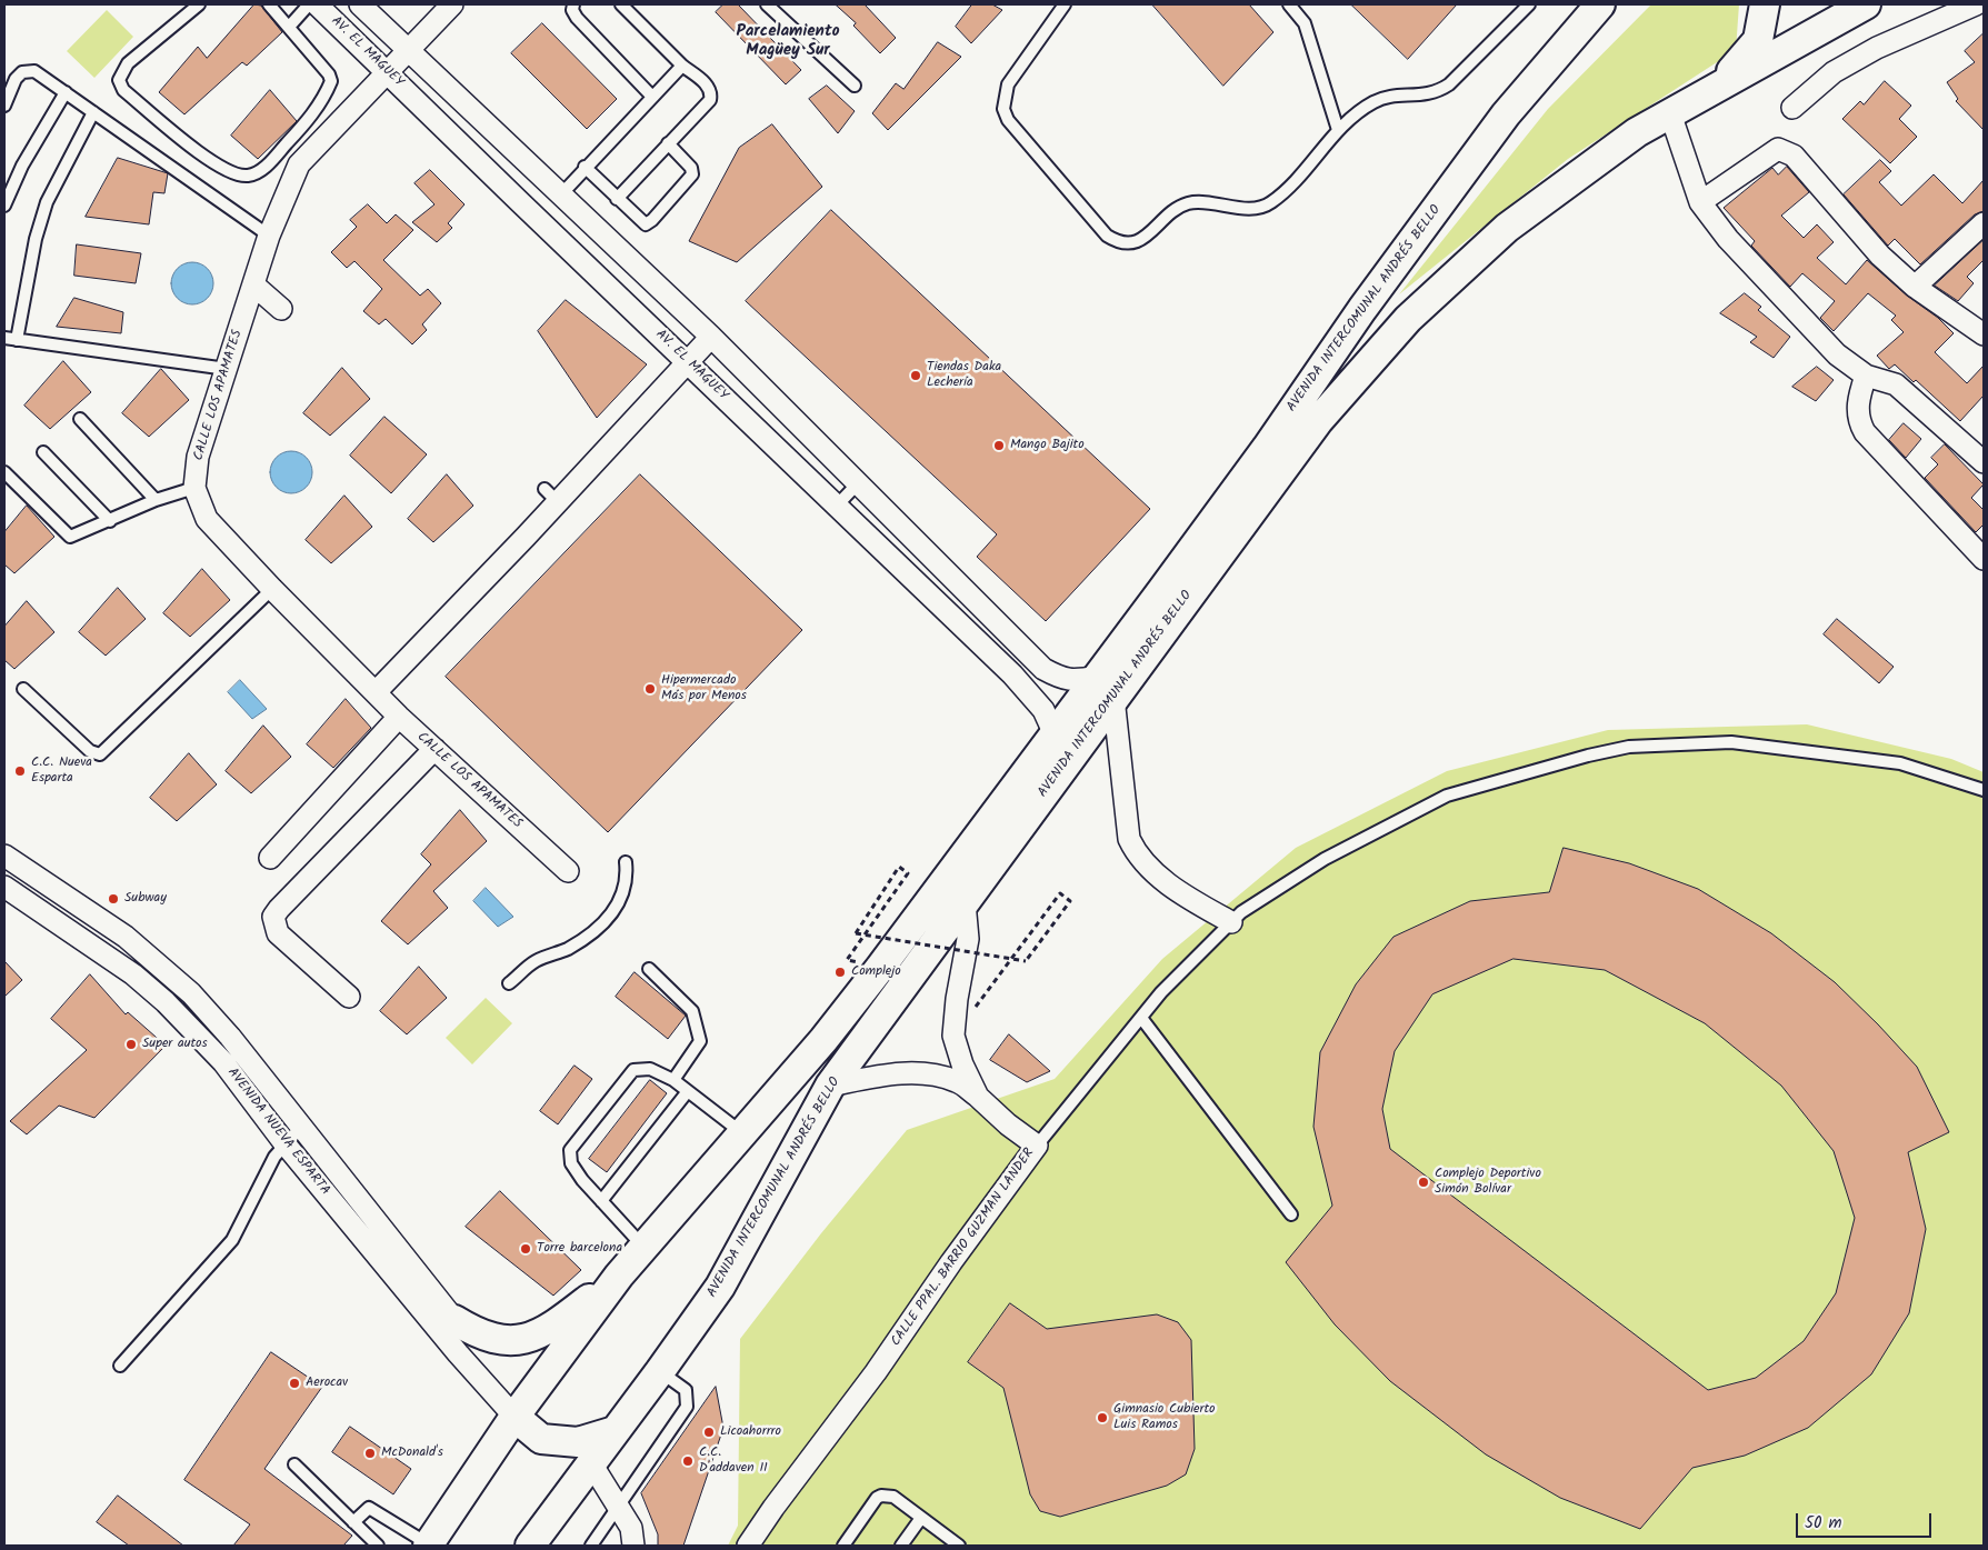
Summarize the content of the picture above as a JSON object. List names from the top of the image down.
{
  "streets": {
    "main road": ["AVENIDA INTERCOMUNAL ANDRÉS BELLO"],
    "street": [
      "AV. EL MAGUEY",
      "CALLE LOS APAMATES",
      "AVENIDA NUEVA ESPARTA",
      "CALLE PPAL. BARRIO GUZMAN LANDER"
    ]
  },
  "crossings": [
    ["AV. EL MAGUEY", "AVENIDA INTERCOMUNAL ANDRÉS BELLO"],
    ["AV. EL MAGUEY", "CALLE LOS APAMATES"],
    ["AVENIDA INTERCOMUNAL ANDRÉS BELLO", "AVENIDA NUEVA ESPARTA"],
    ["AVENIDA INTERCOMUNAL ANDRÉS BELLO", "CALLE PPAL. BARRIO GUZMAN LANDER"]
  ],
  "districts": ["Parcelamiento Magüey Sur"],
  "places": [
    "Tiendas Daka Lechería",
    "Mango Bajito",
    "Hipermercado Más por Menos",
    "C.C. Nueva Esparta",
    "Subway",
    "Complejo",
    "Super autos",
    "Complejo Deportivo Simón Bolívar",
    "Torre barcelona",
    "Aerocav",
    "Gimnasio Cubierto Luis Ramos",
    "Licoahorrro",
    "McDonald's",
    "C.C. D'addaven II"
  ],
  "scale_bar": "50 m"
}
